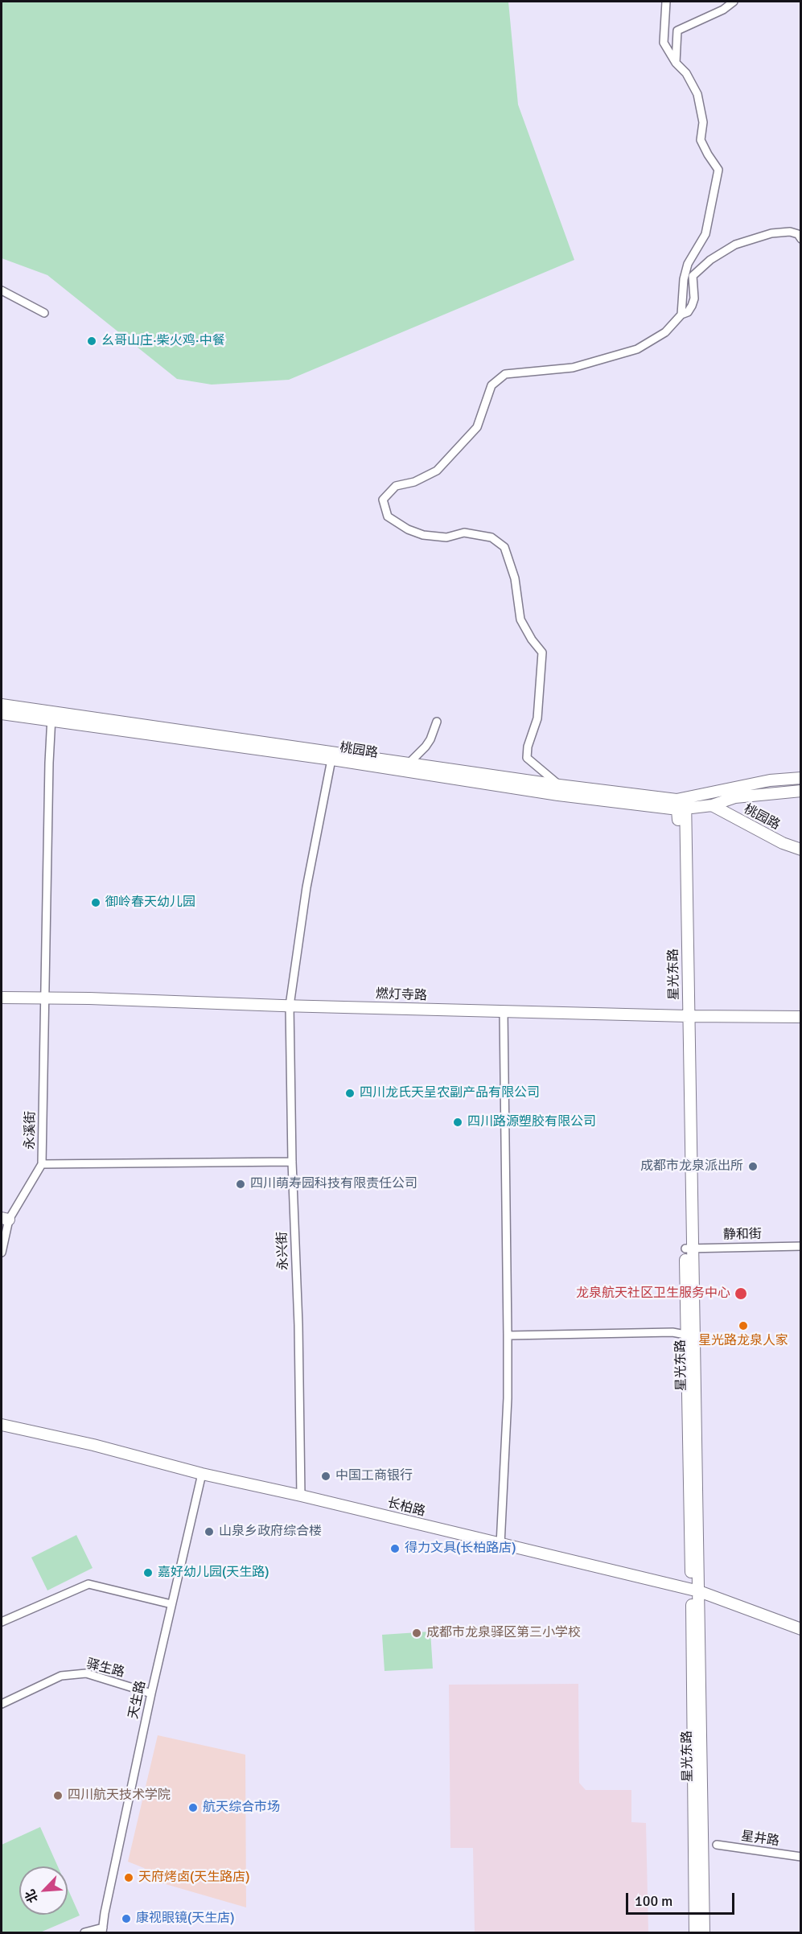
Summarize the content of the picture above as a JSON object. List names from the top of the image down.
{
  "streets": {
    "main road": [
      "桃园路",
      "星光东路",
      "燃灯寺路",
      "长柏路"
    ],
    "street": [
      "永溪街",
      "静和街",
      "永兴街",
      "驿生路",
      "天生路",
      "星井路"
    ]
  },
  "crossings": [
    ["桃园路", "星光东路"],
    ["桃园路", "永溪街"],
    ["桃园路", "永兴街"],
    ["星光东路", "燃灯寺路"],
    ["星光东路", "静和街"],
    ["星光东路", "长柏路"],
    ["燃灯寺路", "永溪街"],
    ["燃灯寺路", "永兴街"],
    ["永兴街", "长柏路"],
    ["长柏路", "天生路"],
    ["驿生路", "天生路"]
  ],
  "places": [
    "幺哥山庄·柴火鸡·中餐",
    "御岭春天幼儿园",
    "四川龙氏天呈农副产品有限公司",
    "四川路源塑胶有限公司",
    "成都市龙泉派出所",
    "四川萌寿园科技有限责任公司",
    "龙泉航天社区卫生服务中心",
    "星光路龙泉人家",
    "中国工商银行",
    "山泉乡政府综合楼",
    "得力文具(长柏路店)",
    "嘉好幼儿园(天生路)",
    "成都市龙泉驿区第三小学校",
    "四川航天技术学院",
    "航天综合市场",
    "天府烤卤(天生路店)",
    "康视眼镜(天生店)"
  ],
  "scale_bar": "100 m",
  "north": "bottom left"
}
